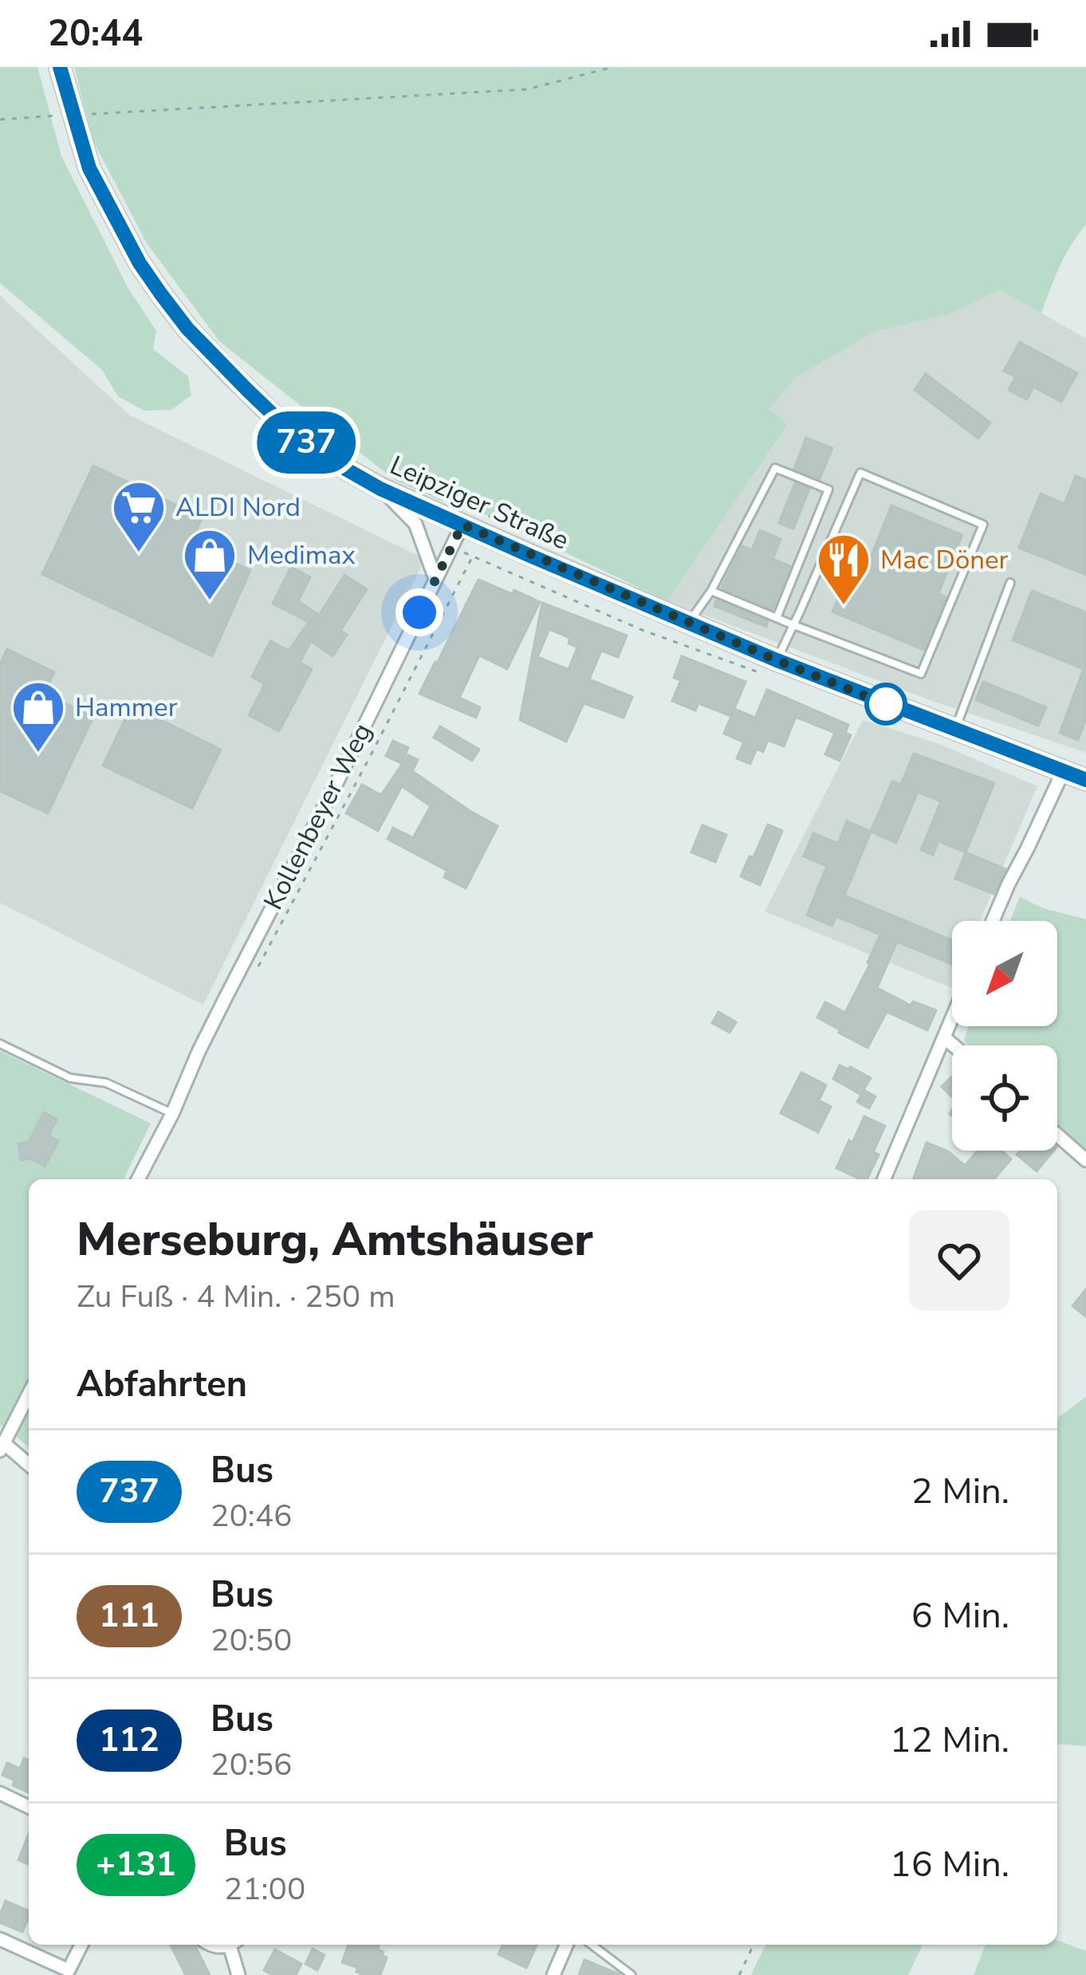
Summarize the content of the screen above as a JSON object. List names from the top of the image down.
{
  "streets": {
    "main road": ["Leipziger Straße"],
    "street": ["Kollenbeyer Weg"]
  },
  "crossings": [
    ["Leipziger Straße", "Kollenbeyer Weg"]
  ],
  "places": {
    "supermarket": ["ALDI Nord"],
    "shop": ["Medimax", "Hammer"],
    "restaurant": ["Mac Döner"]
  },
  "lines": ["bus line 737"],
  "north": "bottom left",
  "page": {
    "status": "20:44",
    "on_map": "737",
    "heading": [
      ["Merseburg, Amtshäuser", "Zu Fuß · 4 Min. · 250 m"],
      "Abfahrten"
    ],
    "list": [
      {
        "mark": "737",
        "name": "Bus",
        "note": "20:46",
        "value": "2 Min."
      },
      {
        "mark": "111",
        "name": "Bus",
        "note": "20:50",
        "value": "6 Min."
      },
      {
        "mark": "112",
        "name": "Bus",
        "note": "20:56",
        "value": "12 Min."
      },
      {
        "mark": "+131",
        "name": "Bus",
        "note": "21:00",
        "value": "16 Min."
      }
    ]
  }
}
